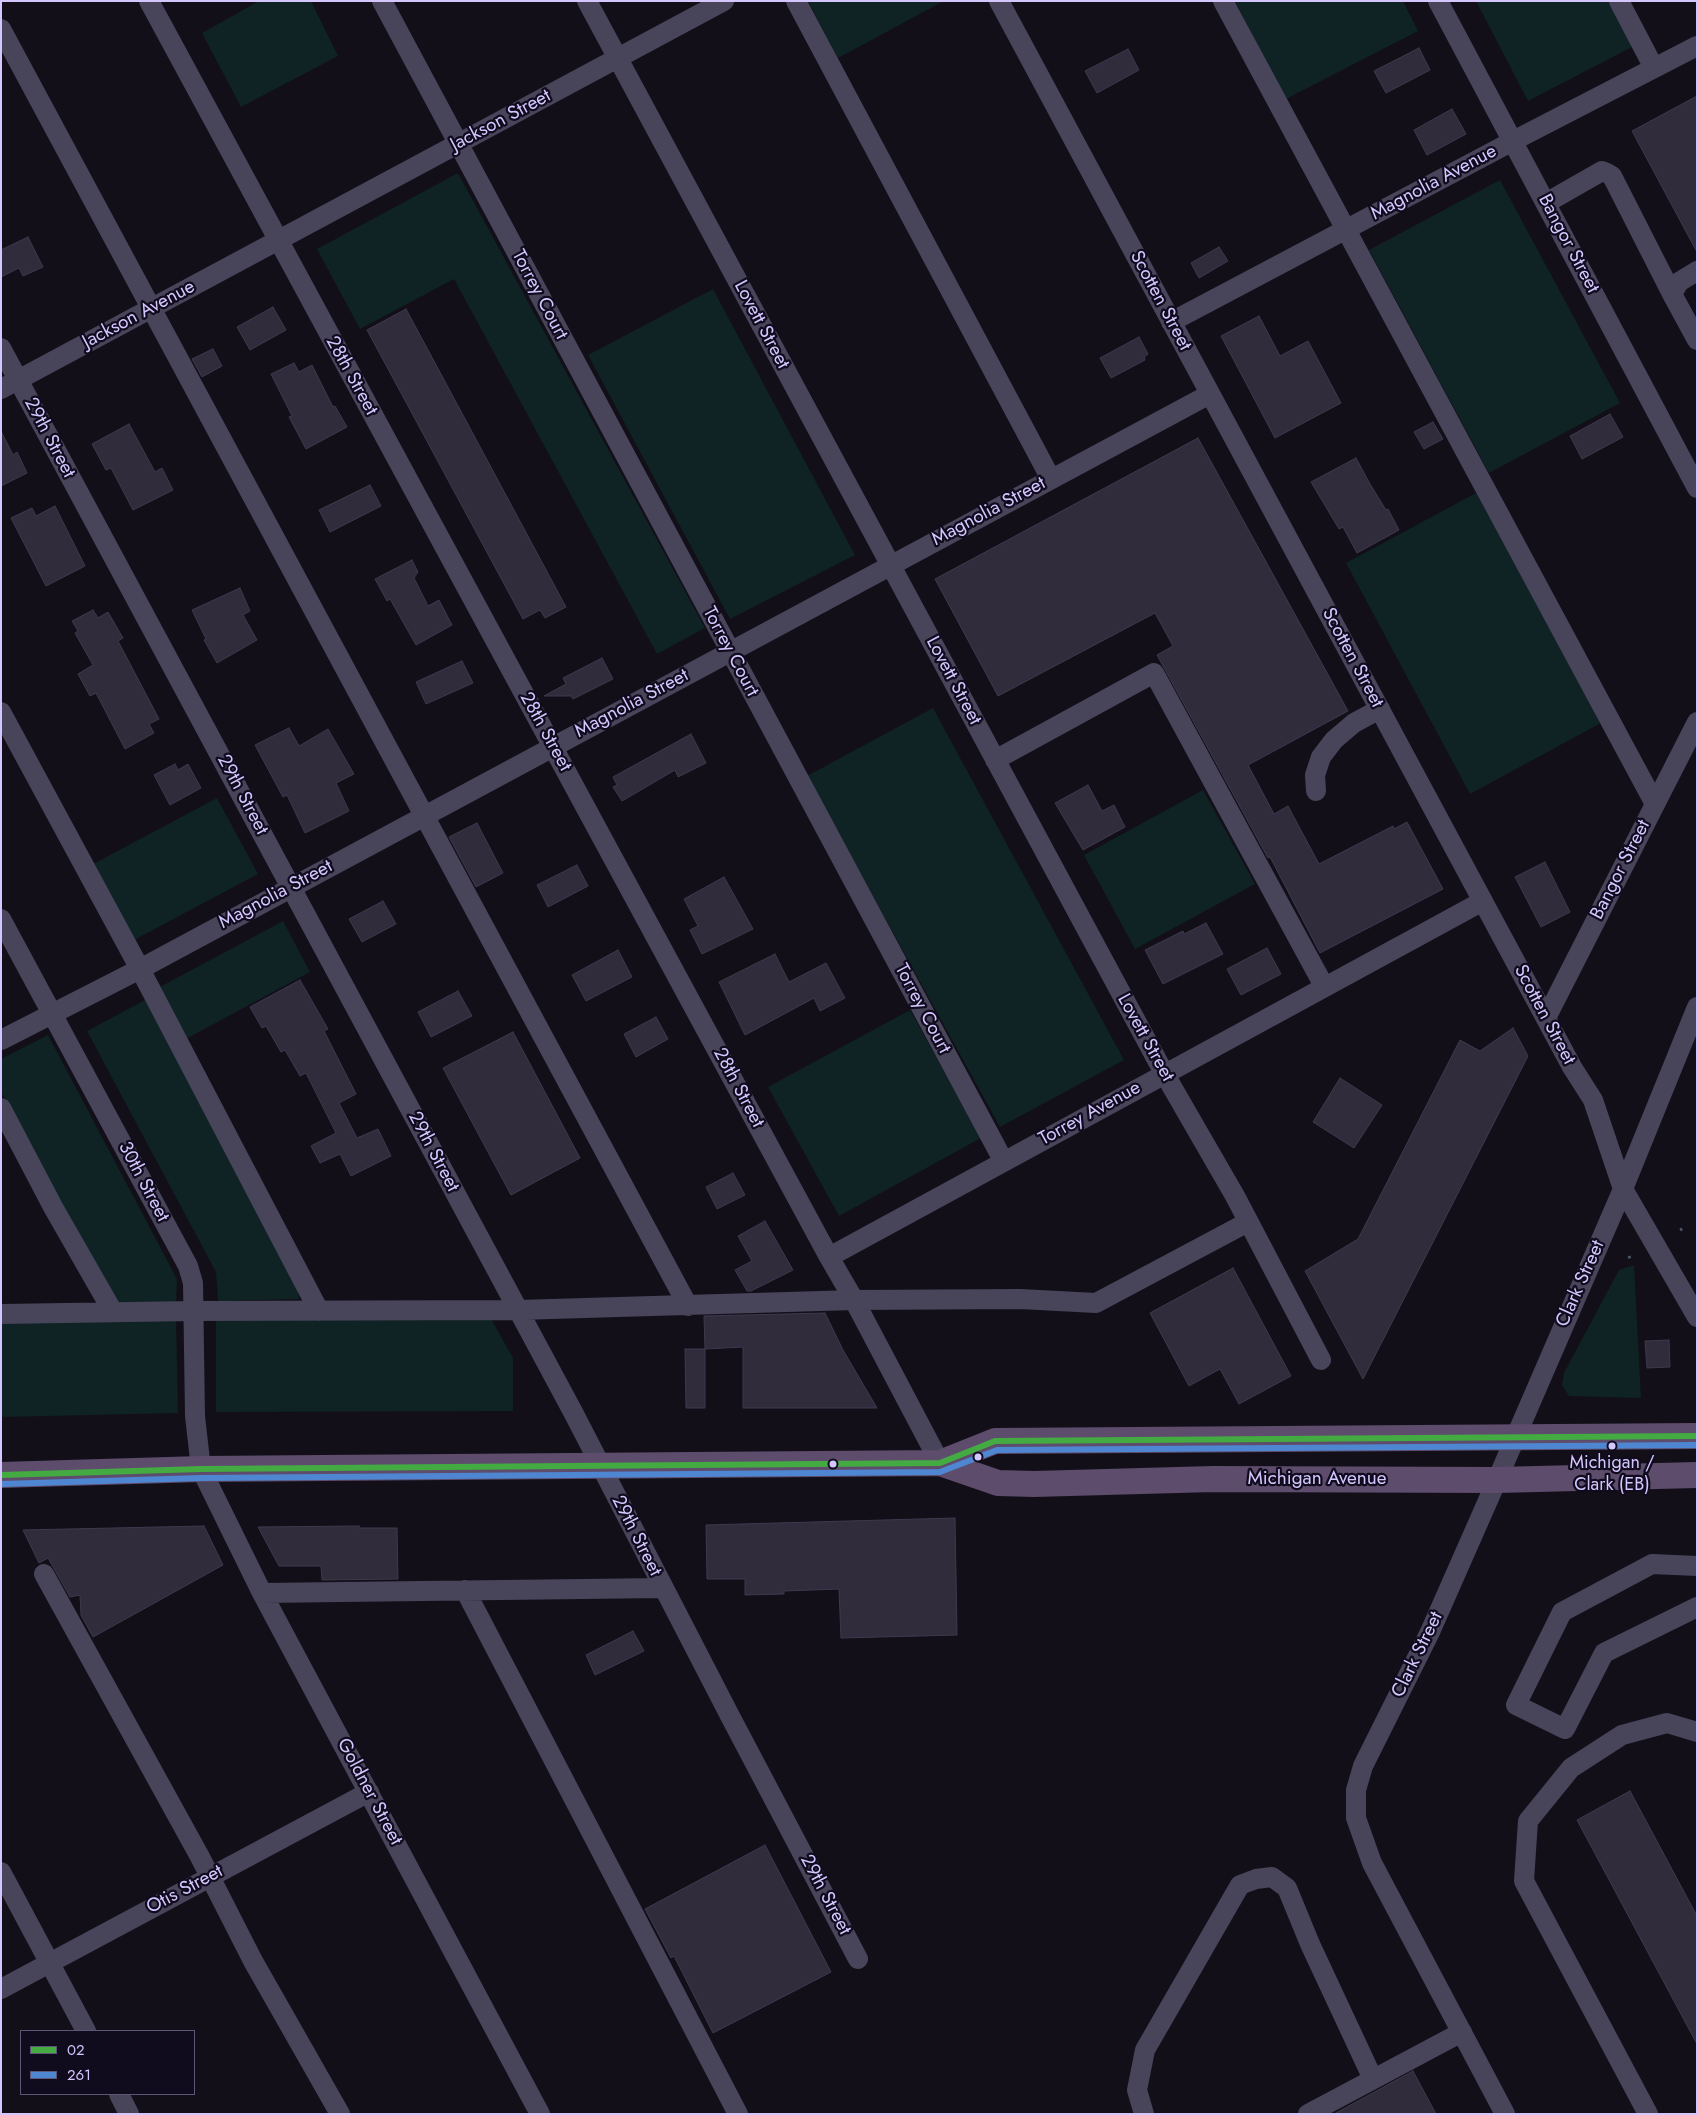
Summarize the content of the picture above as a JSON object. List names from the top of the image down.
{
  "streets": {
    "main road": ["Michigan Avenue"],
    "street": [
      "Jackson Street",
      "Magnolia Avenue",
      "Bangor Street",
      "Torrey Court",
      "Scotten Street",
      "Jackson Avenue",
      "Lovett Street",
      "28th Street",
      "29th Street",
      "Magnolia Street",
      "Torrey Avenue",
      "30th Street",
      "Clark Street",
      "Goldner Street",
      "Otis Street"
    ]
  },
  "crossings": [
    ["Jackson Street", "Torrey Court"],
    ["Jackson Street", "Jackson Avenue"],
    ["Jackson Street", "Lovett Street"],
    ["Jackson Street", "28th Street"],
    ["Magnolia Avenue", "Bangor Street"],
    ["Magnolia Avenue", "Scotten Street"],
    ["Bangor Street", "Scotten Street"],
    ["Torrey Court", "Magnolia Street"],
    ["Torrey Court", "Torrey Avenue"],
    ["Scotten Street", "Magnolia Street"],
    ["Scotten Street", "Torrey Avenue"],
    ["Scotten Street", "Clark Street"],
    ["Jackson Avenue", "28th Street"],
    ["Jackson Avenue", "29th Street"],
    ["Lovett Street", "Magnolia Street"],
    ["Lovett Street", "Torrey Avenue"],
    ["28th Street", "Magnolia Street"],
    ["28th Street", "Torrey Avenue"],
    ["28th Street", "Michigan Avenue"],
    ["29th Street", "Magnolia Street"],
    ["29th Street", "Michigan Avenue"],
    ["Magnolia Street", "30th Street"],
    ["30th Street", "Michigan Avenue"],
    ["30th Street", "Goldner Street"],
    ["Clark Street", "Michigan Avenue"],
    ["Michigan Avenue", "Goldner Street"],
    ["Goldner Street", "Otis Street"]
  ],
  "places": ["Michigan / Clark (EB)"],
  "lines": ["transit line 02", "transit line 261"],
  "legend": ["02", "261"]
}
